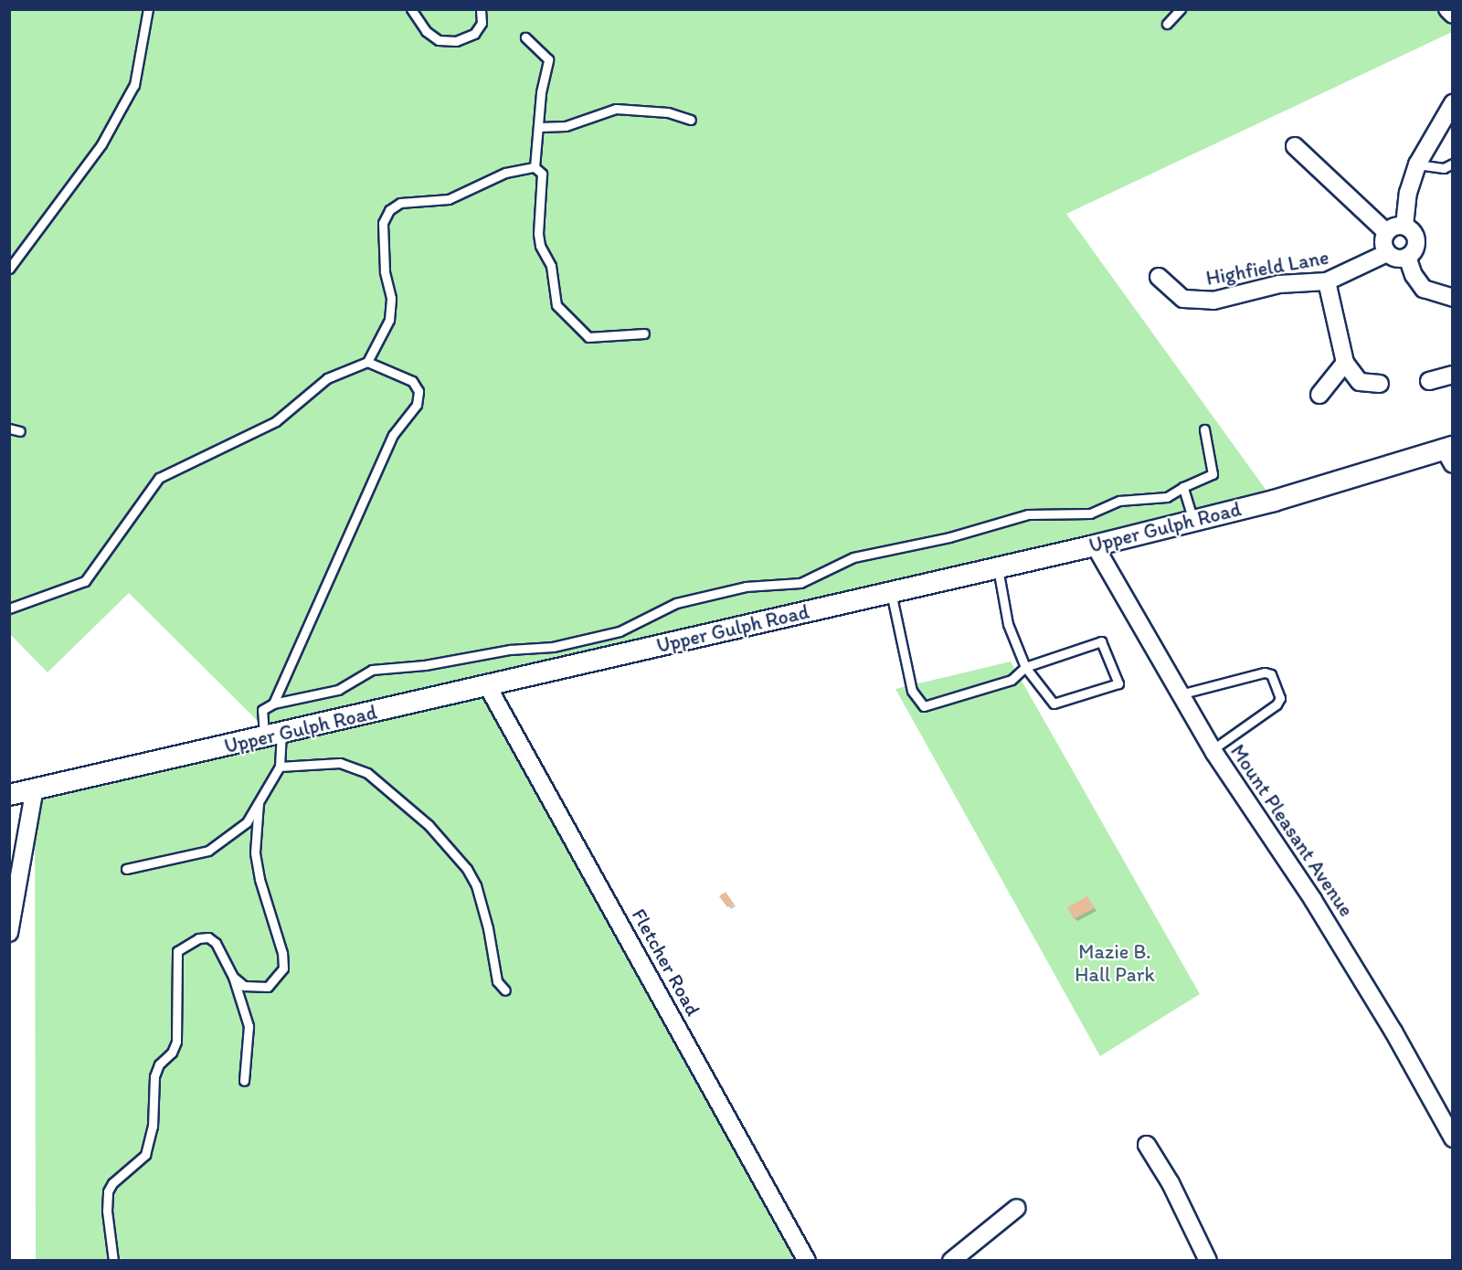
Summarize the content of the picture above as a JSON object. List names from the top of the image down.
{
  "streets": {
    "street": [
      "Highfield Lane",
      "Upper Gulph Road",
      "Mount Pleasant Avenue",
      "Fletcher Road"
    ]
  },
  "crossings": [
    ["Upper Gulph Road", "Mount Pleasant Avenue"],
    ["Upper Gulph Road", "Fletcher Road"]
  ],
  "parks": ["Mazie B. Hall Park"]
}
